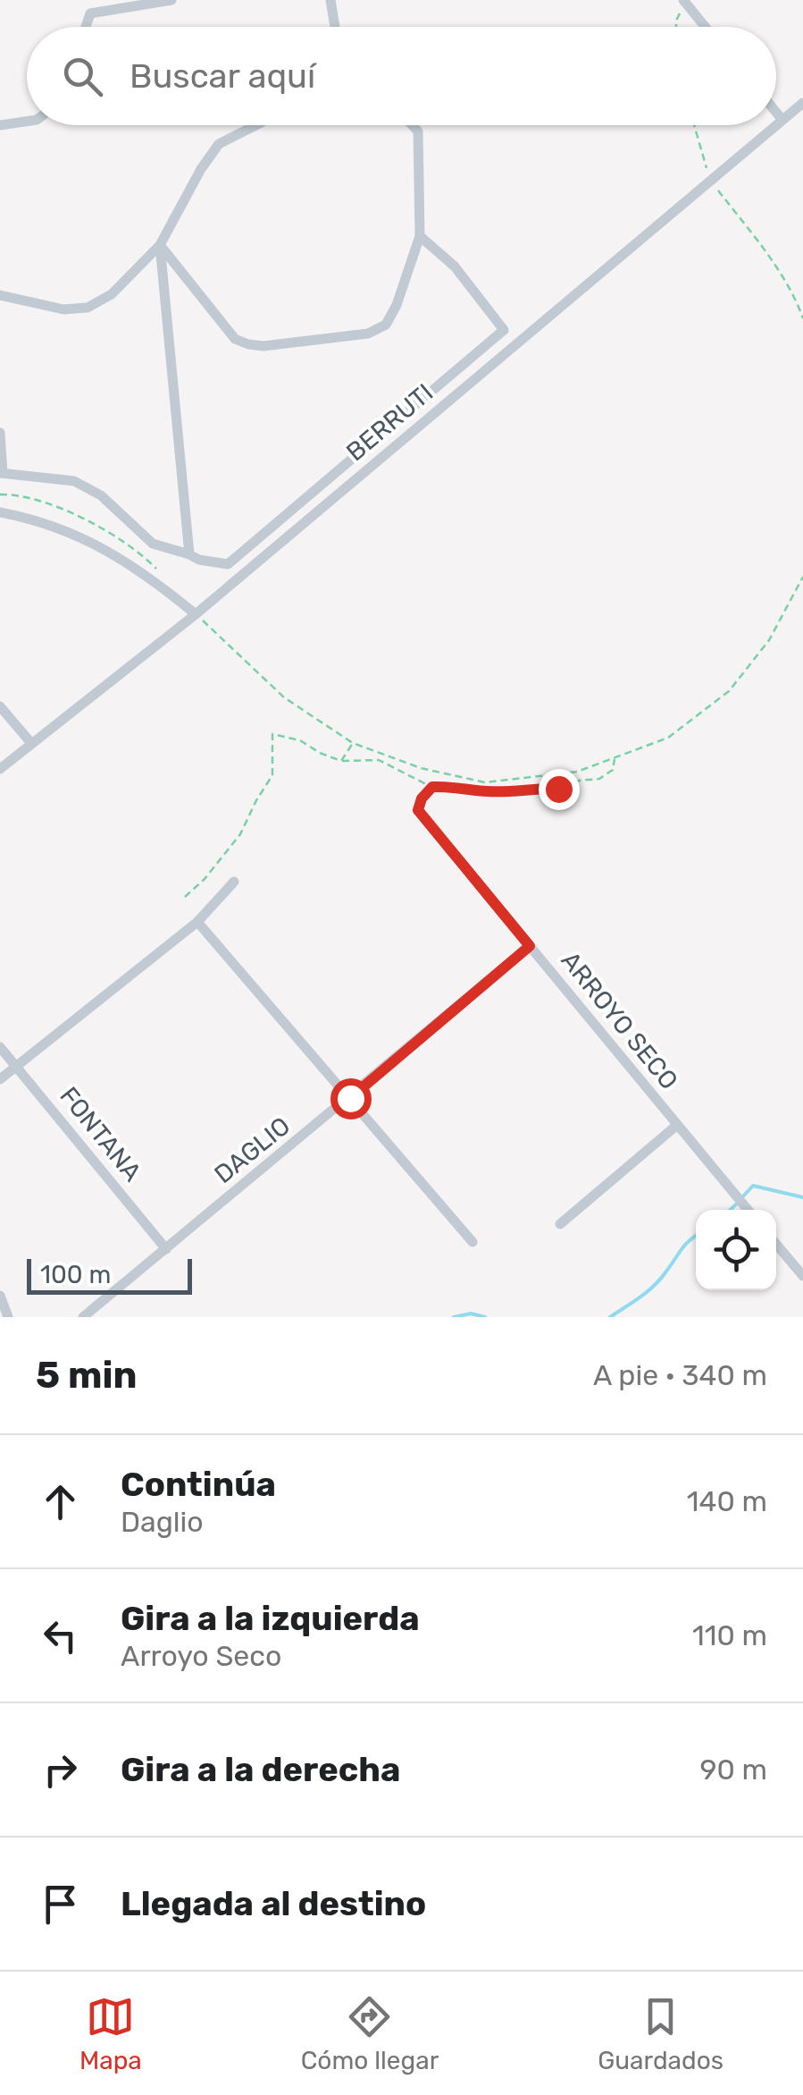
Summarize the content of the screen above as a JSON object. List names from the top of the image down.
{
  "streets": {
    "street": [
      "BERRUTI",
      "ARROYO SECO",
      "FONTANA",
      "DAGLIO"
    ]
  },
  "crossings": [
    ["ARROYO SECO", "DAGLIO"],
    ["FONTANA", "DAGLIO"]
  ],
  "scale_bar": "100 m",
  "page": {
    "search": "Buscar aquí",
    "scale": "100 m",
    "heading": ["5 min", "A pie · 340 m"],
    "list": [
      ["Continúa", "Daglio", "140 m"],
      ["Gira a la izquierda", "Arroyo Seco", "110 m"],
      ["Gira a la derecha", "90 m"],
      "Llegada al destino"
    ],
    "nav": ["Mapa", "Cómo llegar", "Guardados"]
  }
}
